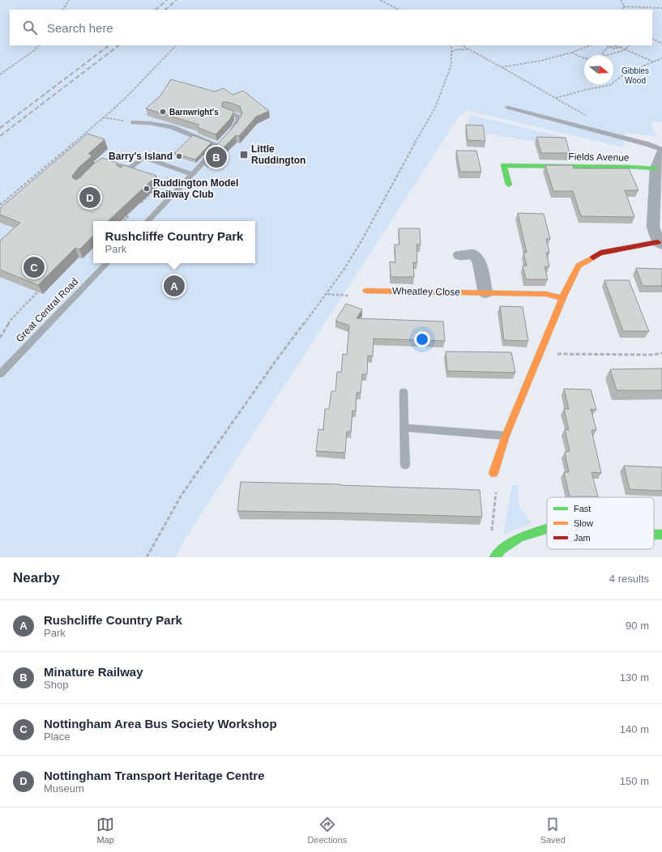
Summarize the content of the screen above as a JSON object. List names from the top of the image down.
{
  "streets": {
    "street": ["Fields Avenue", "Wheatley Close"],
    "lane": ["Great Central Road"]
  },
  "parks": ["Gibbies Wood"],
  "places": {
    "other": ["Barnwright's", "Barry's Island", "Ruddington Model Railway Club"],
    "transit": ["Little Ruddington"]
  },
  "legend": ["Fast", "Slow", "Jam"],
  "north": "right",
  "page": {
    "search": "Search here",
    "pins": [
      "B",
      "D",
      "C",
      "A"
    ],
    "popup": ["Rushcliffe Country Park", "Park"],
    "heading": ["Nearby", "4 results"],
    "list": [
      {
        "mark": "A",
        "name": "Rushcliffe Country Park",
        "note": "Park",
        "value": "90 m"
      },
      {
        "mark": "B",
        "name": "Minature Railway",
        "note": "Shop",
        "value": "130 m"
      },
      {
        "mark": "C",
        "name": "Nottingham Area Bus Society Workshop",
        "note": "Place",
        "value": "140 m"
      },
      {
        "mark": "D",
        "name": "Nottingham Transport Heritage Centre",
        "note": "Museum",
        "value": "150 m"
      }
    ],
    "nav": ["Map", "Directions", "Saved"]
  }
}
